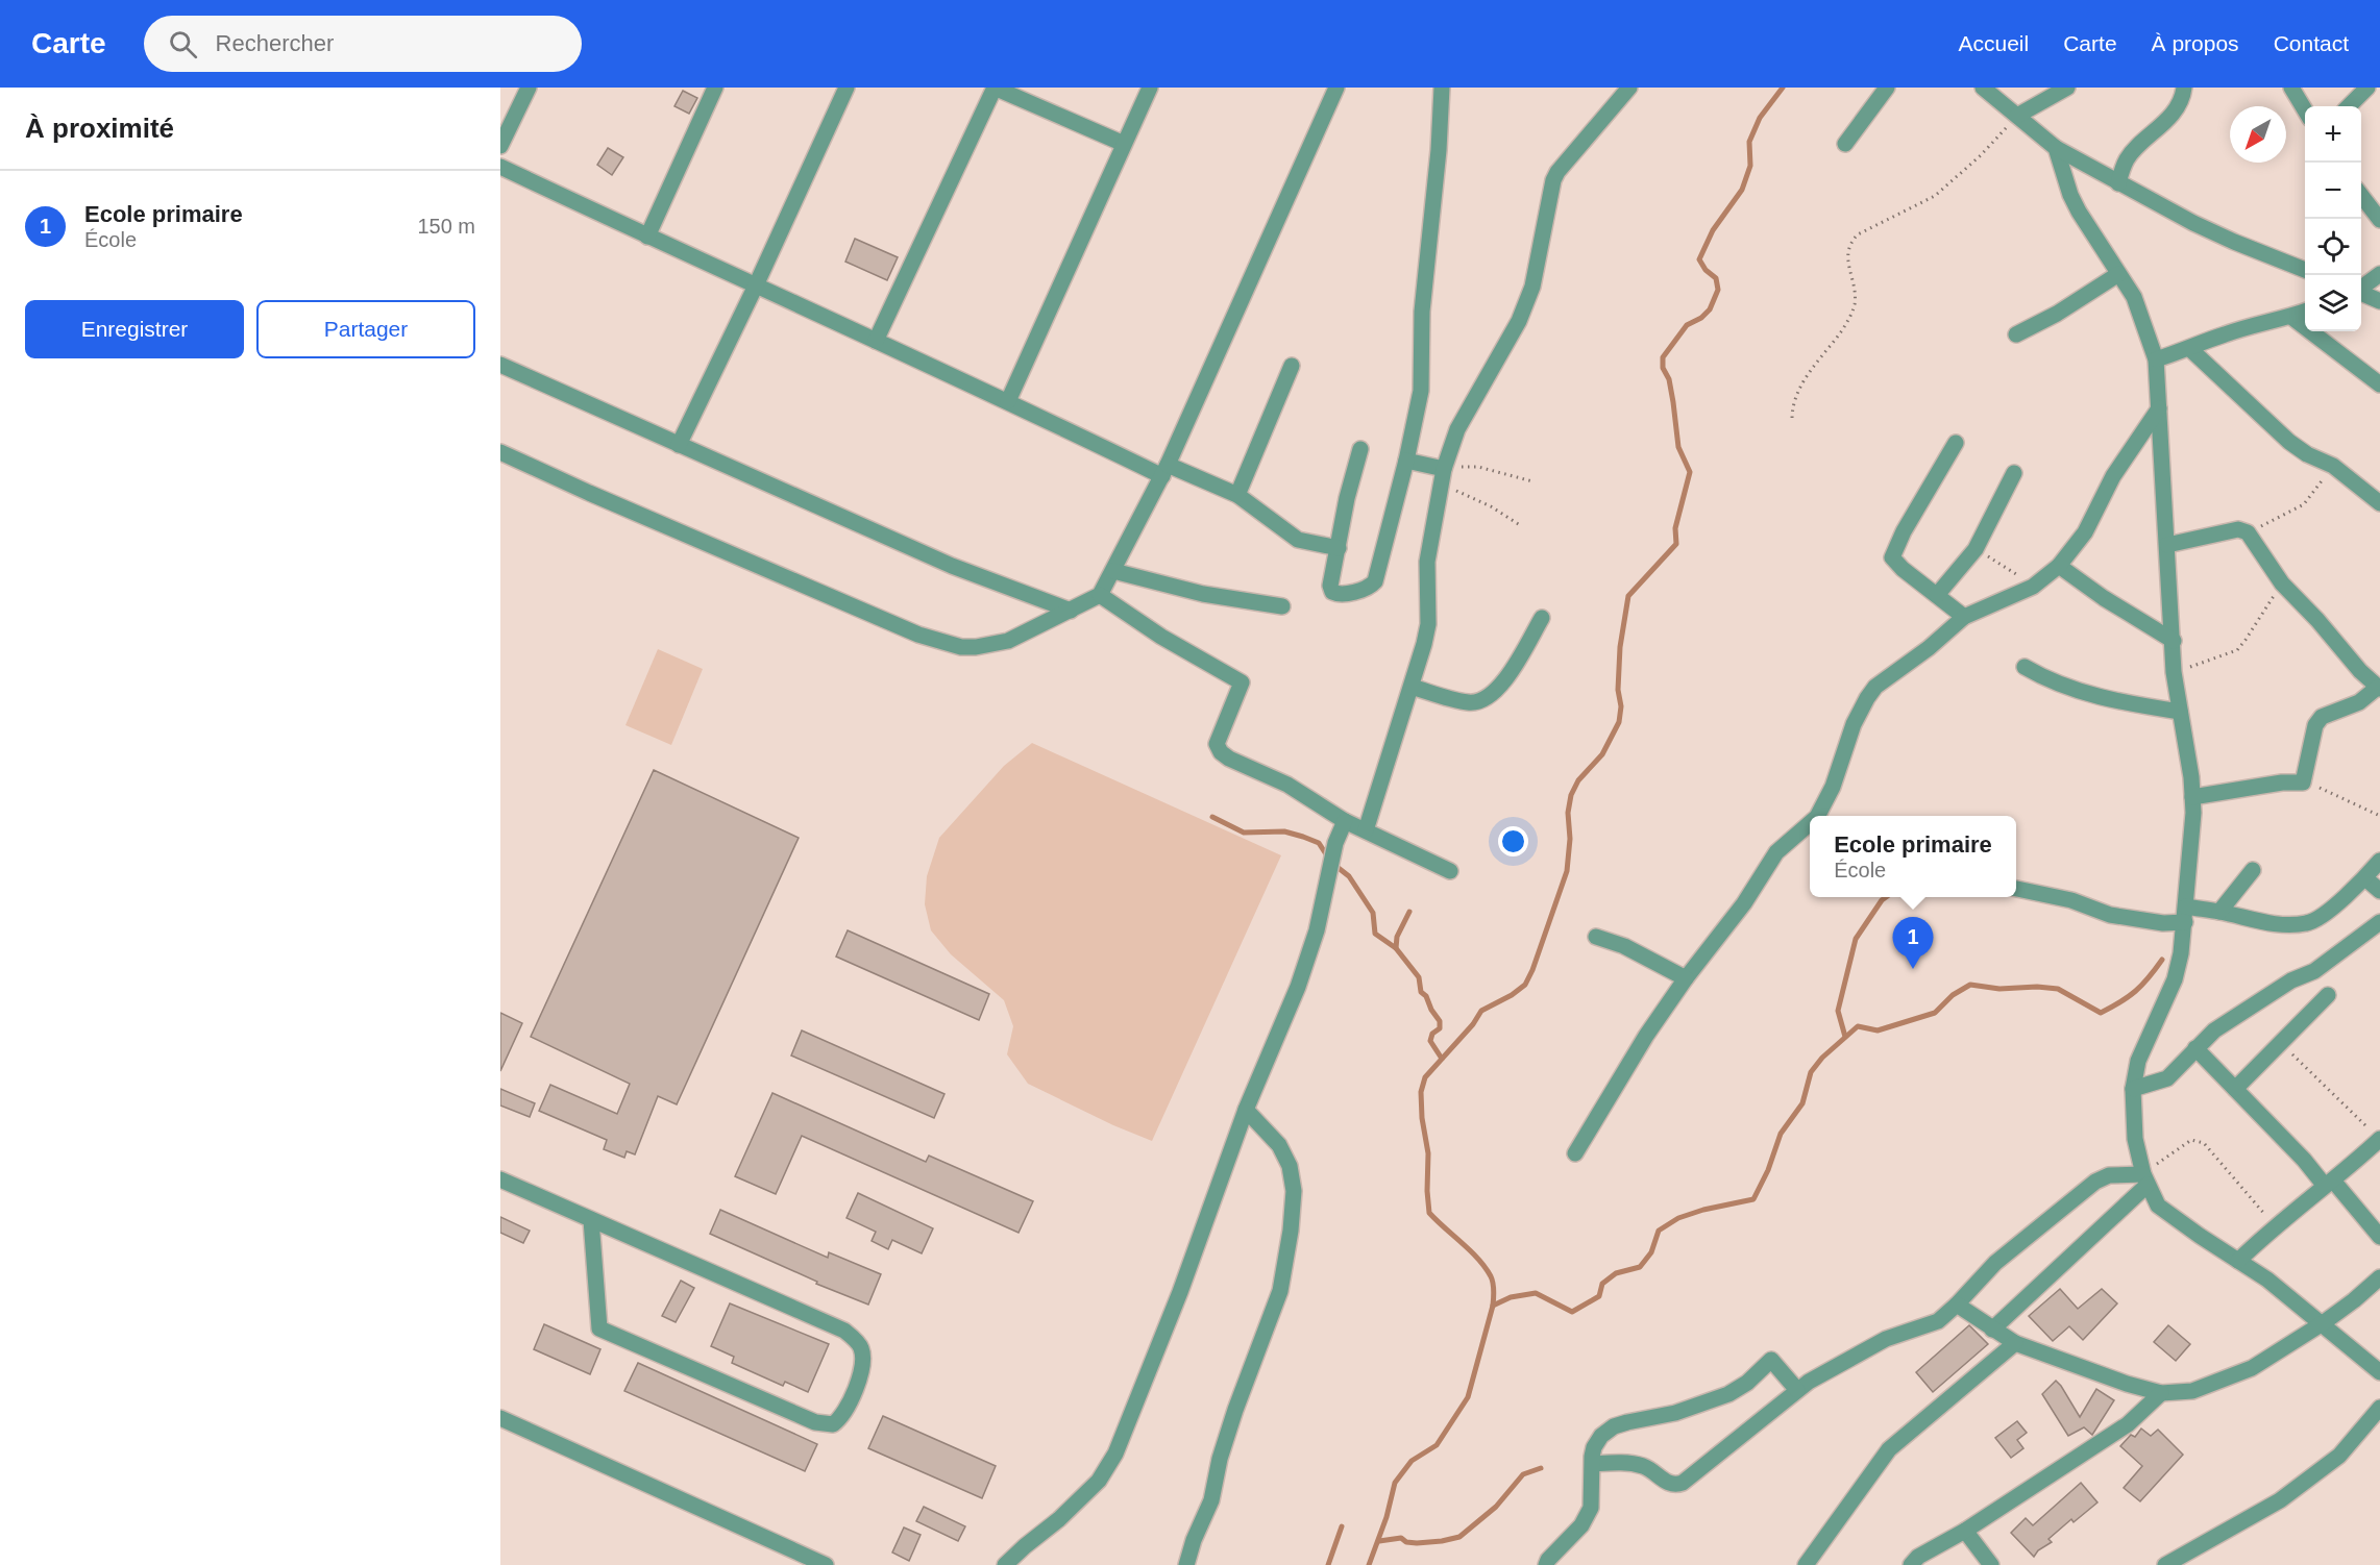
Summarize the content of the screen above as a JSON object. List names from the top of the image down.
{
  "north": "bottom left",
  "page": {
    "header": "Carte",
    "search": "Rechercher",
    "nav": [
      "Accueil",
      "Carte",
      "À propos",
      "Contact"
    ],
    "heading": "À proximité",
    "map_buttons": ["+", "−"],
    "list": [
      {
        "mark": "1",
        "name": "Ecole primaire",
        "note": "École",
        "value": "150 m"
      }
    ],
    "buttons": ["Enregistrer", "Partager"],
    "popup": ["Ecole primaire", "École"],
    "pins": "1"
  }
}
